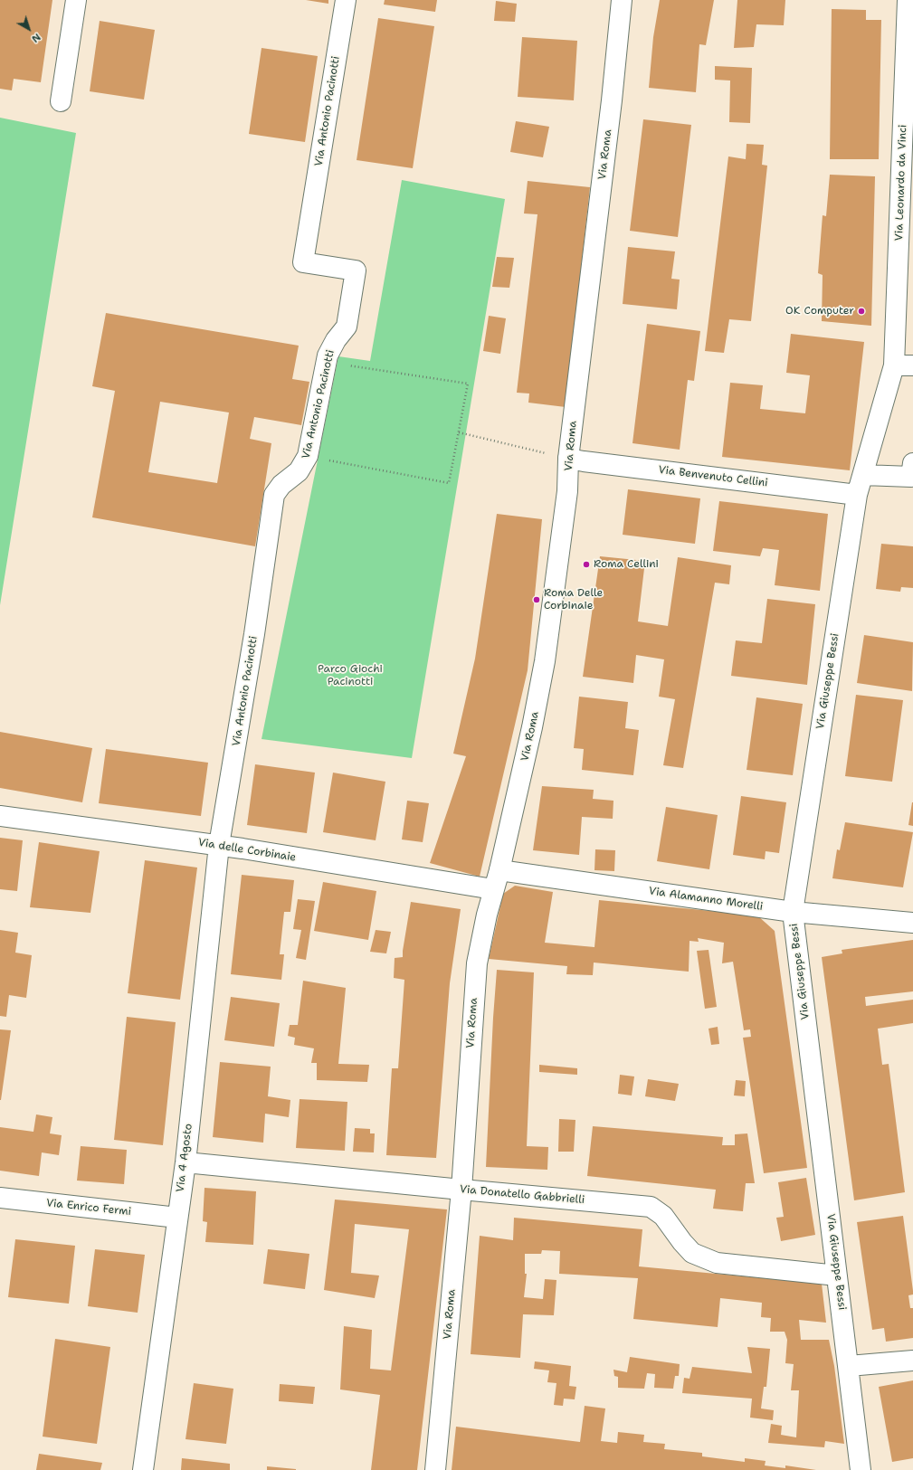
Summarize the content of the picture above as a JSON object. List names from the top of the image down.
{
  "streets": {
    "street": [
      "Via Antonio Pacinotti",
      "Via Roma",
      "Via Leonardo da Vinci",
      "Via Benvenuto Cellini",
      "Via Giuseppe Bessi",
      "Via delle Corbinaie",
      "Via Alamanno Morelli",
      "Via 4 Agosto",
      "Via Donatello Gabbrielli",
      "Via Enrico Fermi"
    ]
  },
  "crossings": [
    ["Via Antonio Pacinotti", "Via delle Corbinaie"],
    ["Via Antonio Pacinotti", "Via 4 Agosto"],
    ["Via Roma", "Via Benvenuto Cellini"],
    ["Via Roma", "Via delle Corbinaie"],
    ["Via Roma", "Via Alamanno Morelli"],
    ["Via Roma", "Via Donatello Gabbrielli"],
    ["Via Leonardo da Vinci", "Via Giuseppe Bessi"],
    ["Via Benvenuto Cellini", "Via Giuseppe Bessi"],
    ["Via Giuseppe Bessi", "Via Alamanno Morelli"],
    ["Via Giuseppe Bessi", "Via Donatello Gabbrielli"],
    ["Via delle Corbinaie", "Via 4 Agosto"],
    ["Via 4 Agosto", "Via Donatello Gabbrielli"],
    ["Via 4 Agosto", "Via Enrico Fermi"]
  ],
  "parks": ["Parco Giochi Pacinotti"],
  "places": ["OK Computer", "Roma Cellini", "Roma Delle Corbinaie"],
  "north": "bottom right"
}
